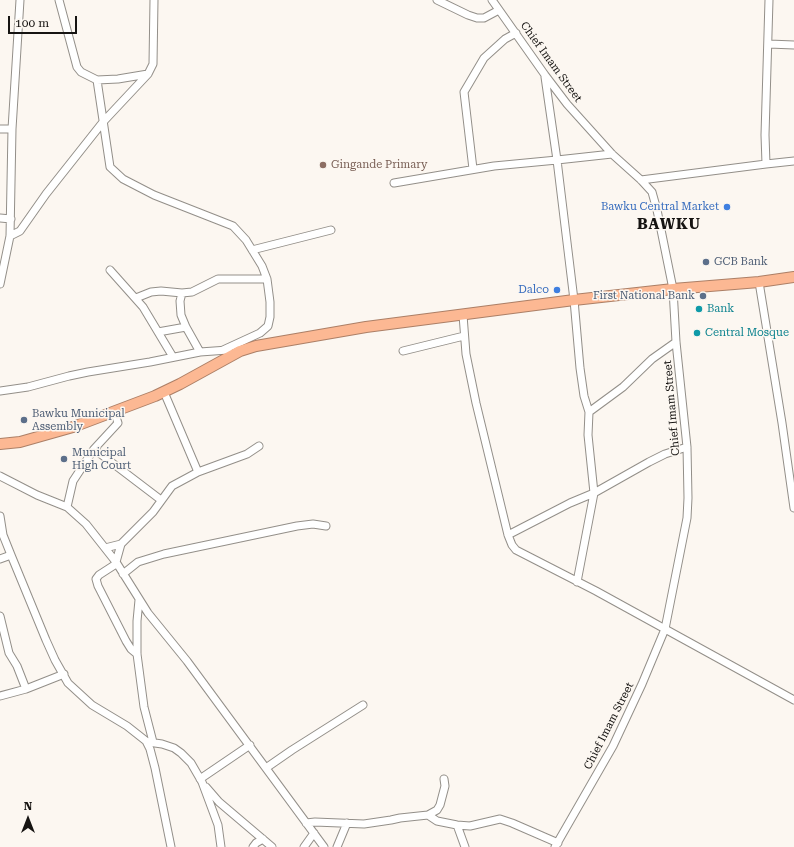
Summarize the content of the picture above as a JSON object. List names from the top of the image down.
{
  "streets": {
    "street": ["Chief Imam Street"]
  },
  "districts": ["BAWKU"],
  "places": [
    "Gingande Primary",
    "Bawku Central Market",
    "GCB Bank",
    "Dalco",
    "First National Bank",
    "Bank",
    "Central Mosque",
    "Bawku Municipal Assembly",
    "Municipal High Court"
  ],
  "scale_bar": "100 m",
  "north": "top"
}
